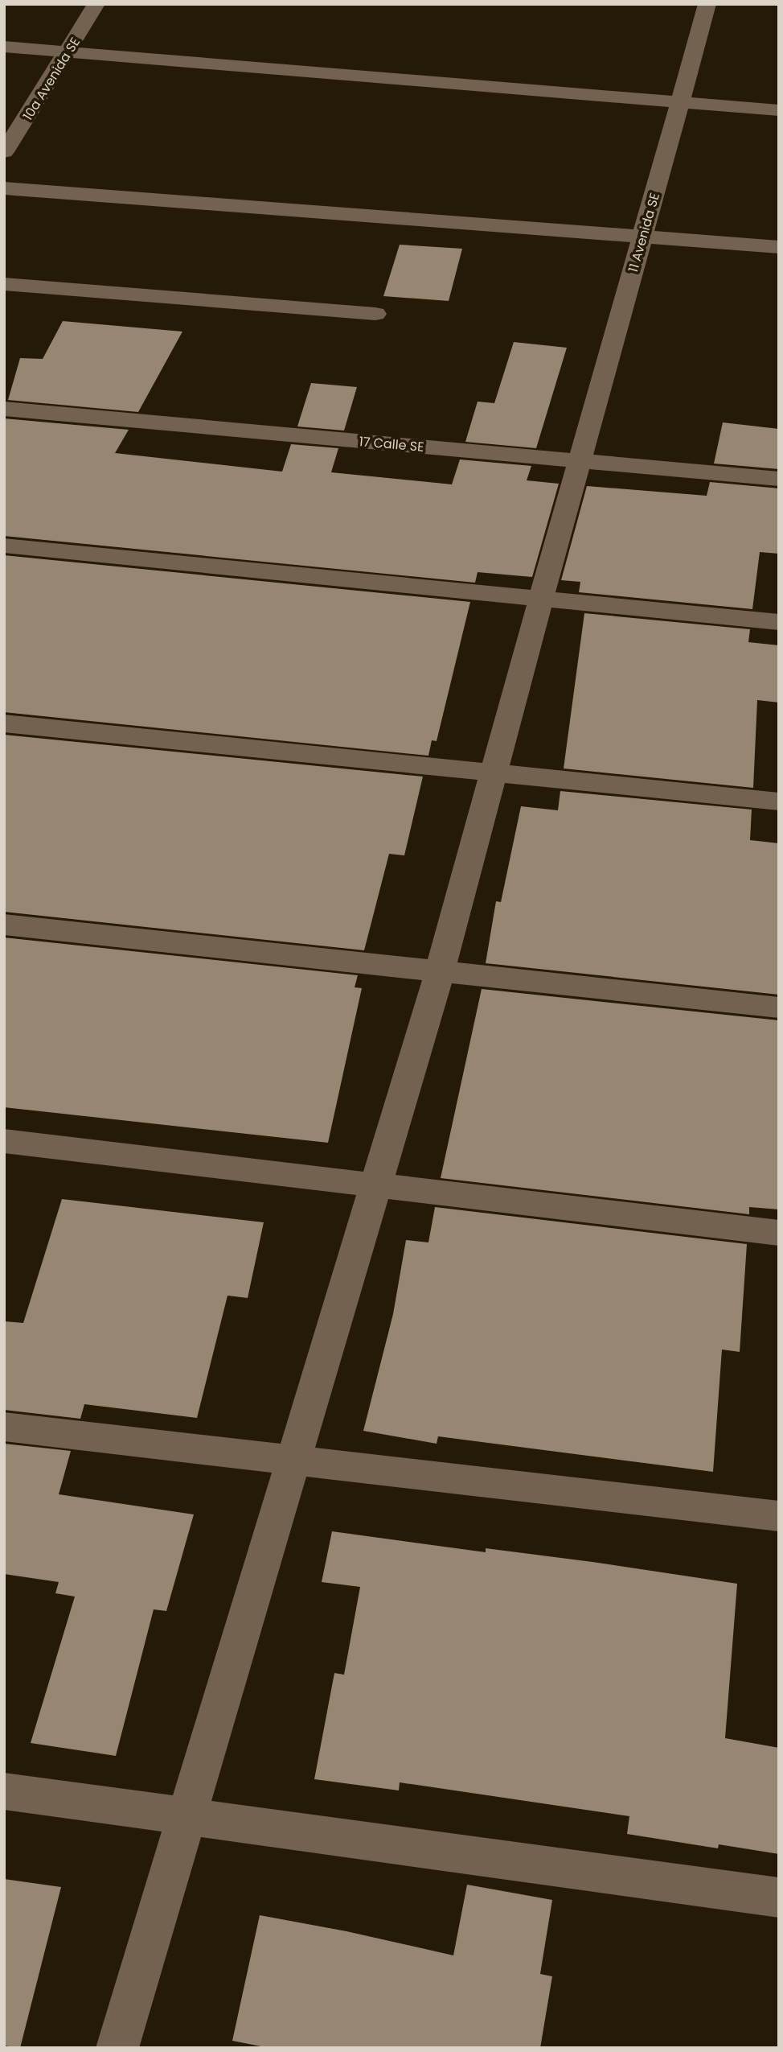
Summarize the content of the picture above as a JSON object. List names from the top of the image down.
{
  "streets": {
    "street": ["10a Avenida SE", "11 Avenida SE", "17 Calle SE"]
  },
  "crossings": [
    ["11 Avenida SE", "17 Calle SE"]
  ]
}
